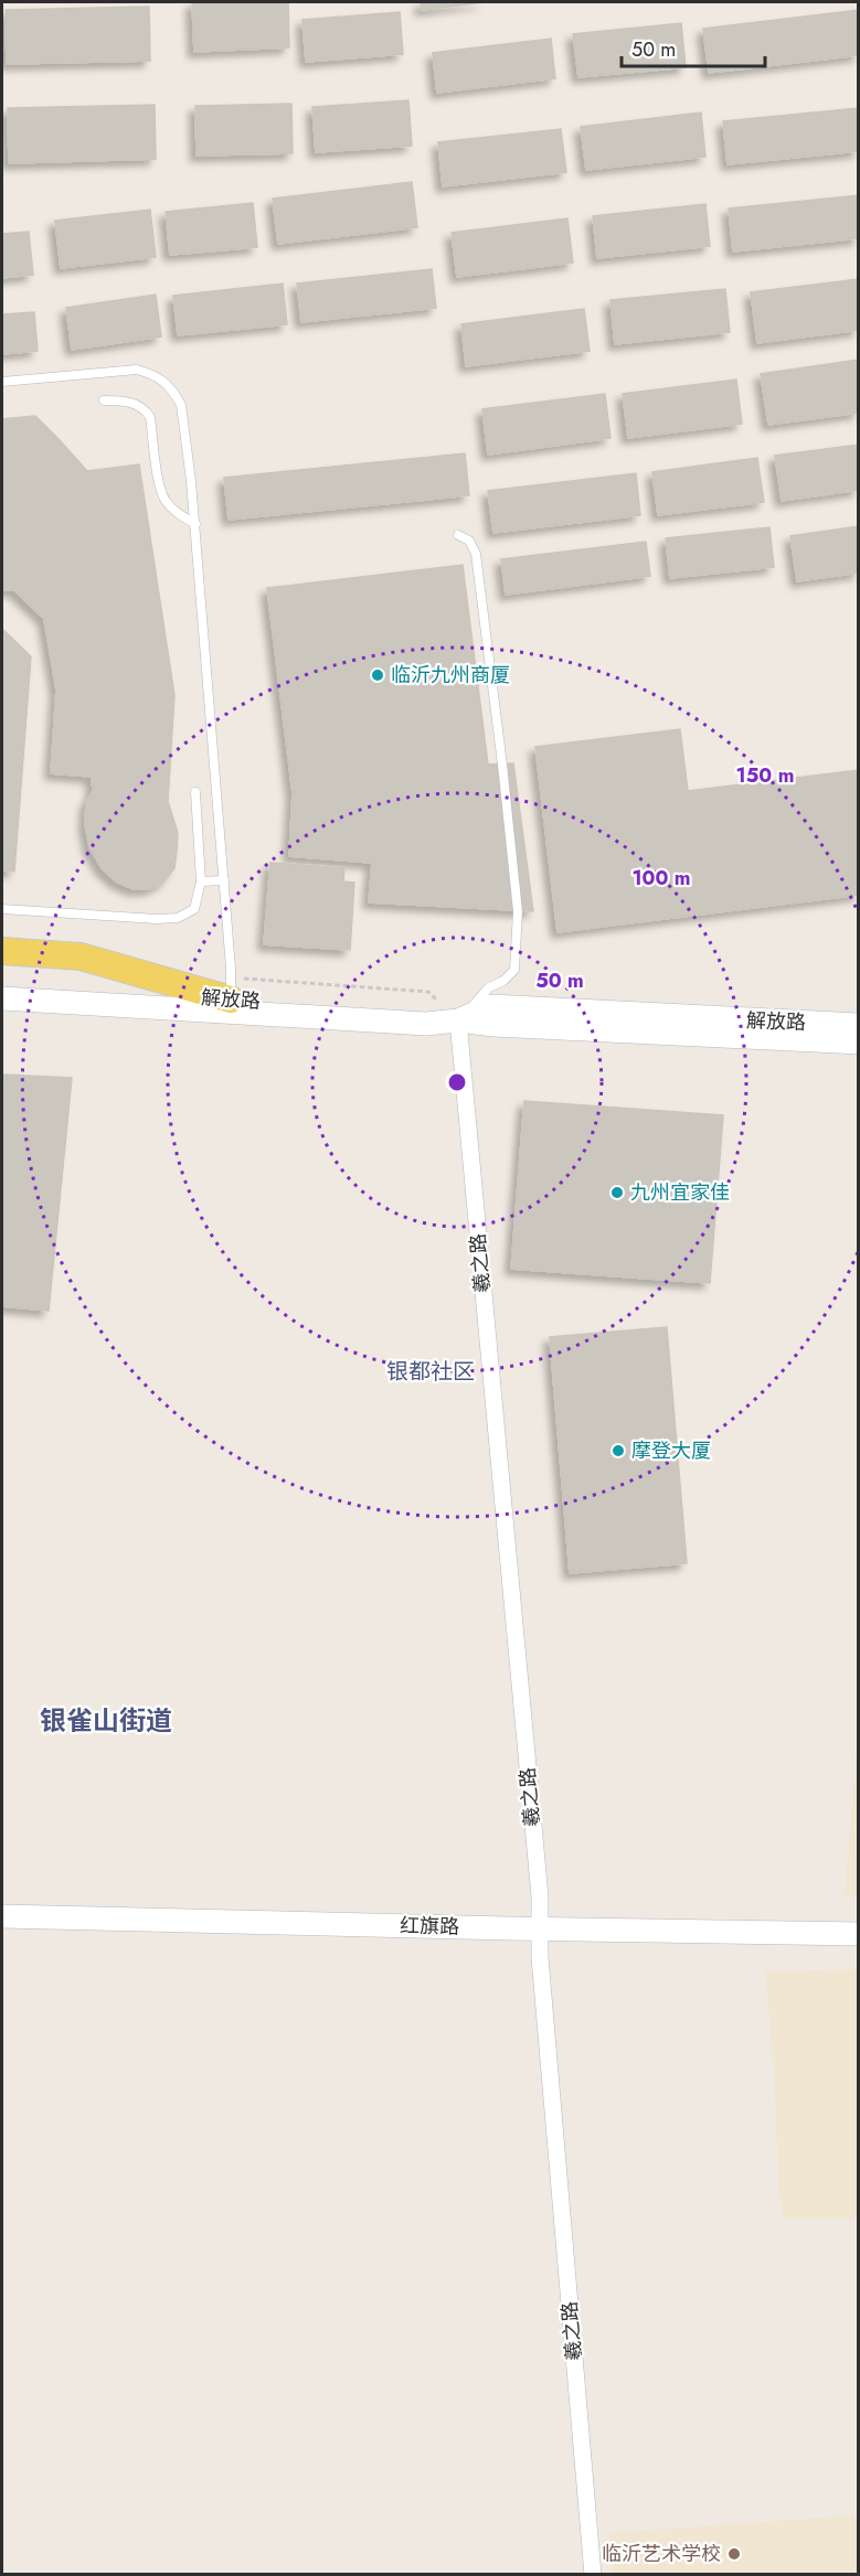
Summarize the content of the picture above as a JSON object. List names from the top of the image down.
{
  "streets": {
    "main road": ["解放路", "红旗路"],
    "street": ["羲之路"]
  },
  "crossings": [
    ["解放路", "羲之路"],
    ["羲之路", "红旗路"]
  ],
  "districts": ["银都社区", "银雀山街道"],
  "places": [
    "临沂九州商厦",
    "九州宜家佳",
    "摩登大厦",
    "临沂艺术学校"
  ],
  "scale_bar": "50 m",
  "rings": ["150 m", "100 m", "50 m"]
}
